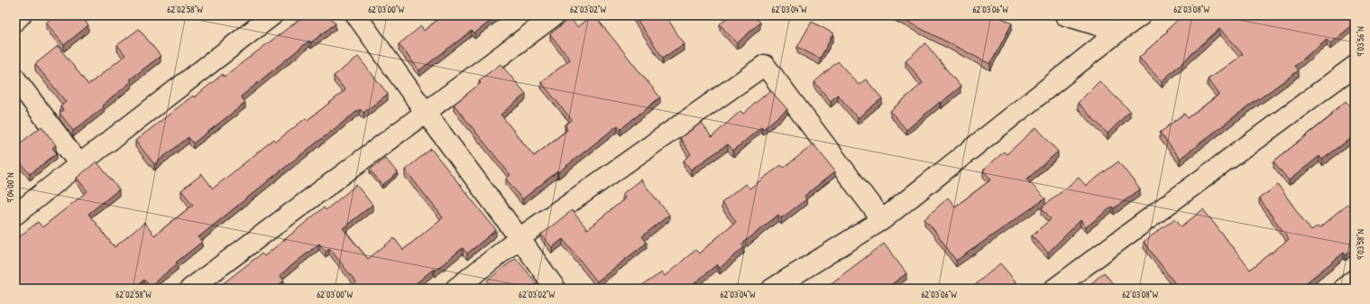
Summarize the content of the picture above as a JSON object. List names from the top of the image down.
{
  "coordinates": [
    "62°02'58\"W",
    "62°03'00\"W",
    "62°03'02\"W",
    "62°03'04\"W",
    "62°03'06\"W",
    "62°03'08\"W",
    "9°03'56\"N",
    "9°04'00\"N",
    "9°03'58\"N"
  ]
}
